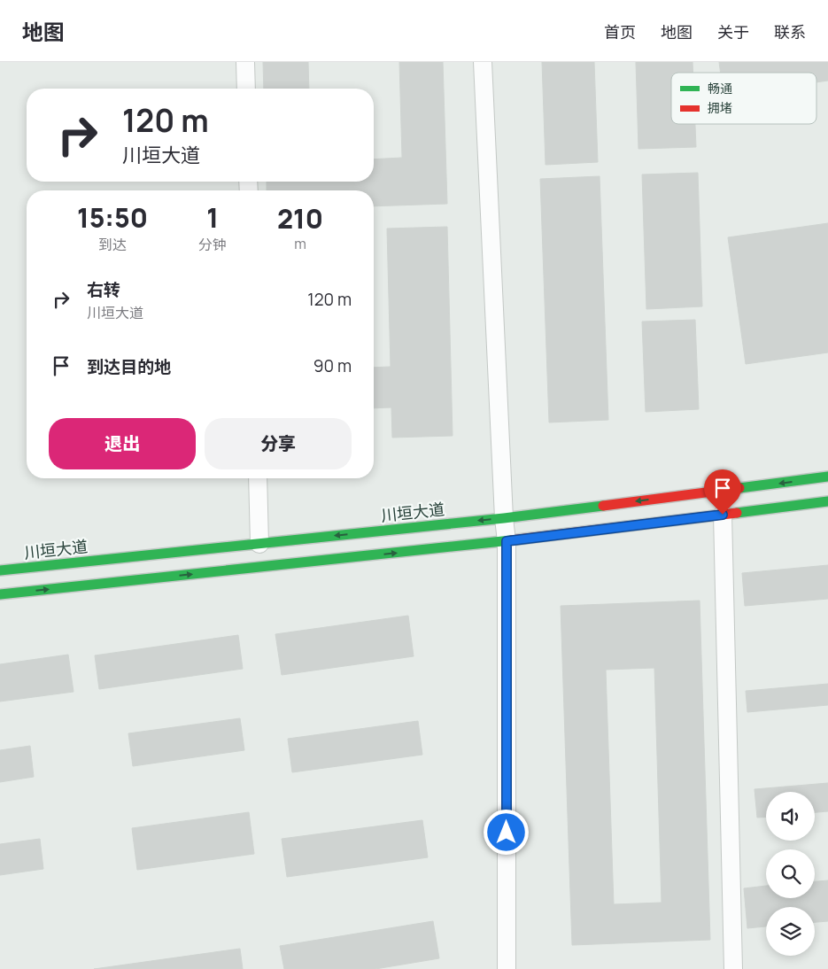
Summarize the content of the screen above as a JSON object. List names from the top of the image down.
{
  "streets": {
    "main road": ["川垣大道"]
  },
  "legend": ["畅通", "拥堵"],
  "page": {
    "header": "地图",
    "nav": [
      "首页",
      "地图",
      "关于",
      "联系"
    ],
    "turn": ["120 m", "川垣大道"],
    "eta": [
      "15:50",
      "到达",
      "1",
      "分钟",
      "210",
      "m"
    ],
    "list": [
      {
        "name": "右转",
        "note": "川垣大道",
        "value": "120 m"
      },
      {
        "name": "到达目的地",
        "value": "90 m"
      }
    ],
    "buttons": ["退出", "分享"]
  }
}
